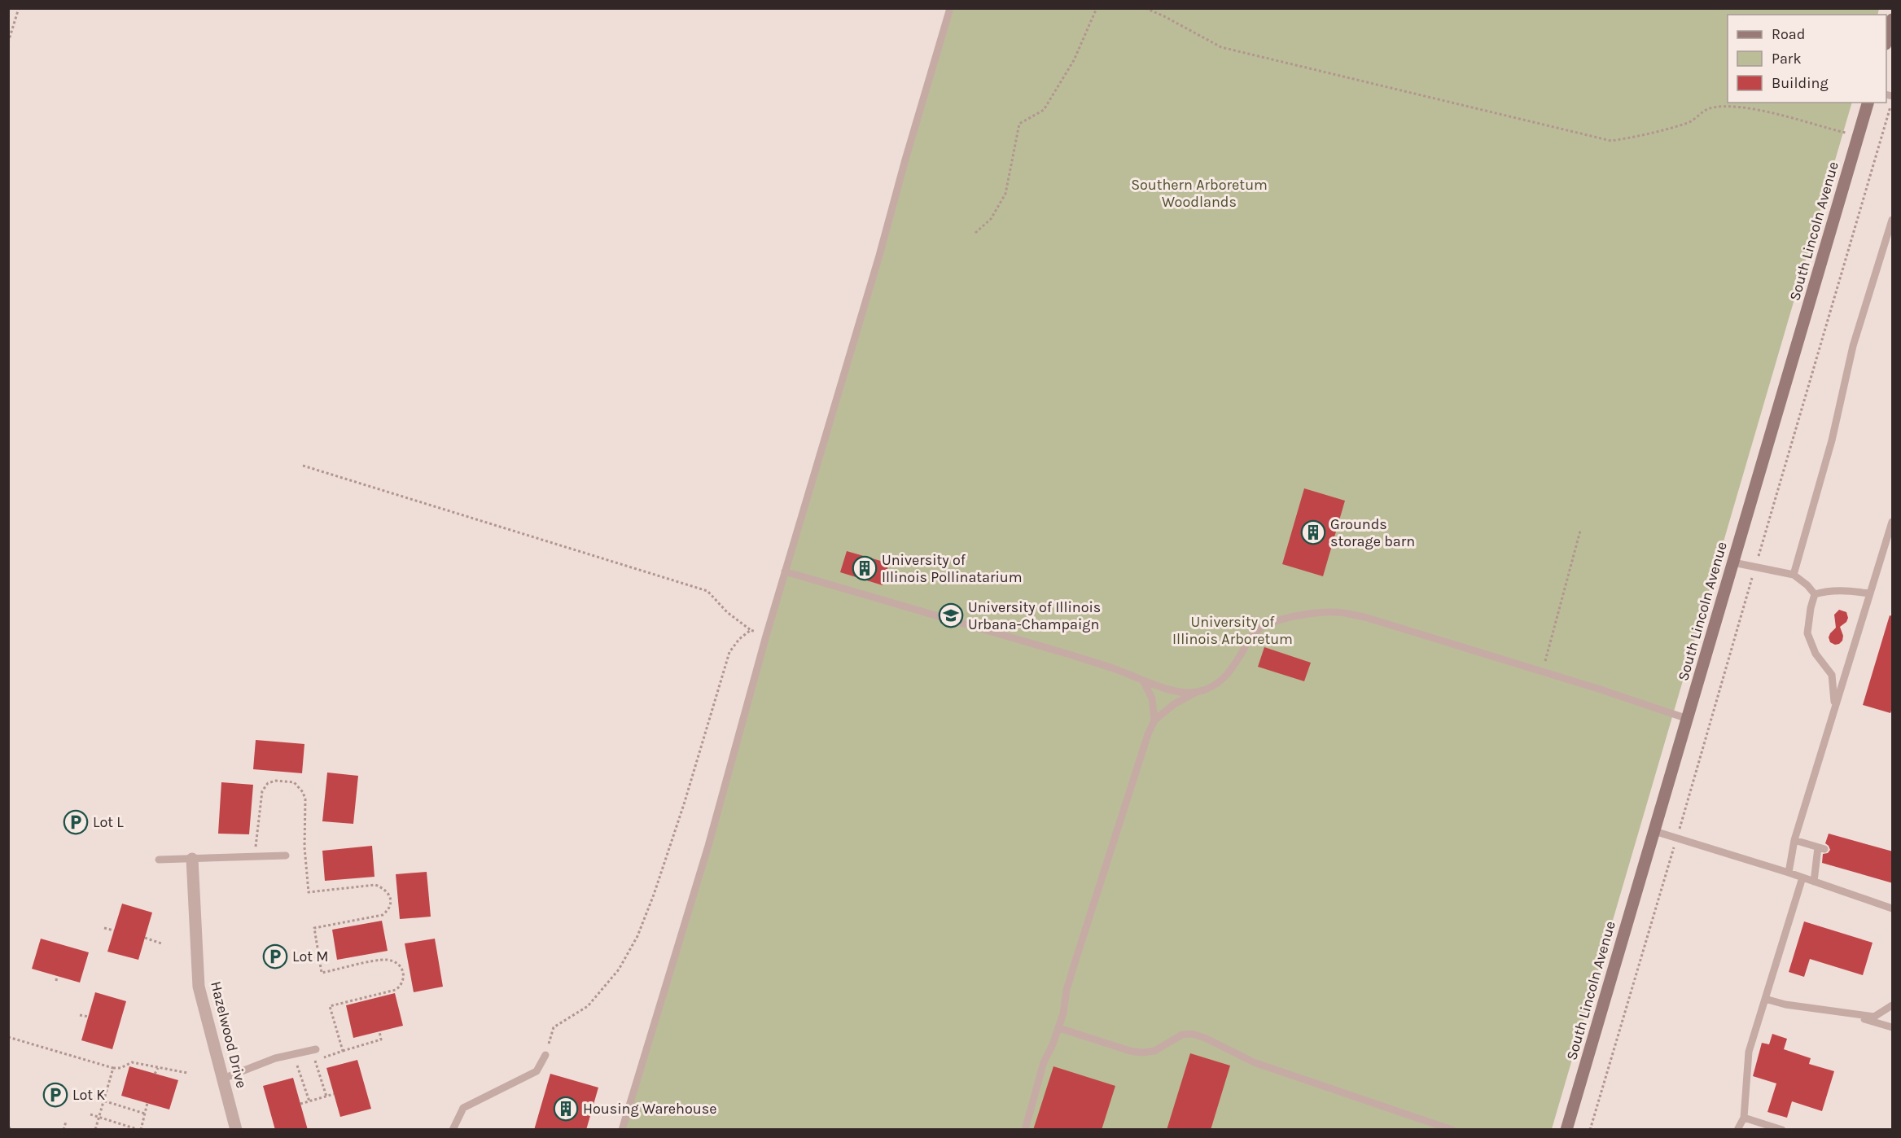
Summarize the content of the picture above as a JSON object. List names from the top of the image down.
{
  "streets": {
    "main road": ["South Lincoln Avenue"],
    "street": ["Hazelwood Drive"]
  },
  "parks": ["Southern Arboretum Woodlands", "University of Illinois Arboretum"],
  "places": {
    "building": ["Grounds storage barn", "University of Illinois Pollinatarium", "Housing Warehouse"],
    "school or university": ["University of Illinois Urbana-Champaign"],
    "parking": ["Lot L", "Lot M", "Lot K"]
  },
  "legend": ["Road", "Park", "Building"]
}
